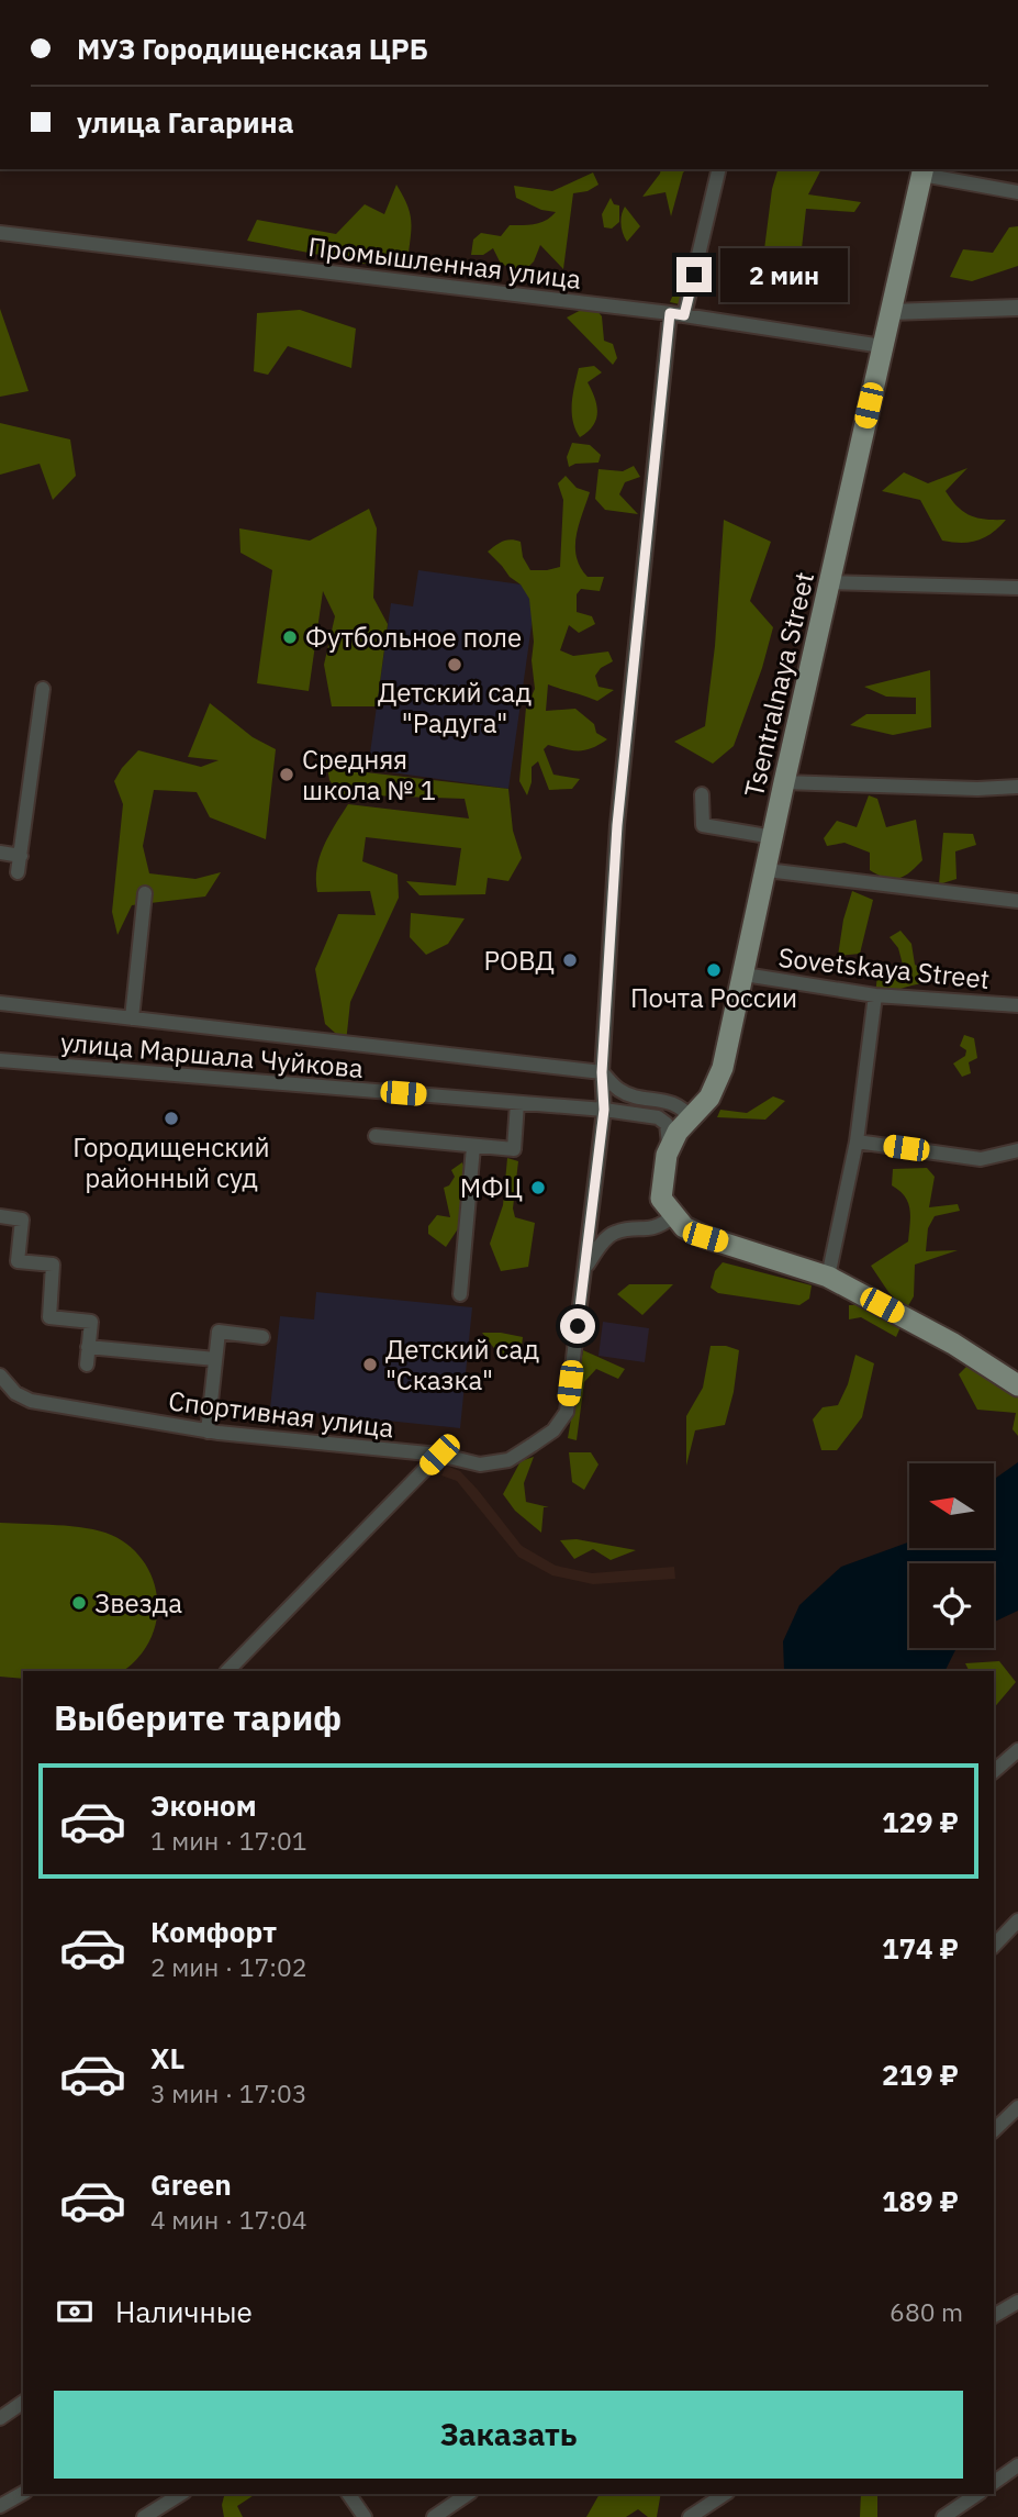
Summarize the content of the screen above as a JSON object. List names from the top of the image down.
{
  "streets": {
    "main road": ["Tsentralnaya Street"],
    "street": [
      "Промышленная улица",
      "Sovetskaya Street",
      "улица Маршала Чуйкова",
      "Спортивная улица"
    ]
  },
  "crossings": [
    ["Промышленная улица", "Tsentralnaya Street"],
    ["Промышленная улица", "Спортивная улица"],
    ["Tsentralnaya Street", "Sovetskaya Street"],
    ["улица Маршала Чуйкова", "Спортивная улица"]
  ],
  "places": [
    "Футбольное поле",
    "Детский сад \"Радуга\"",
    "Средняя школа № 1",
    "РОВД",
    "Почта России",
    "Городищенский районный суд",
    "МФЦ",
    "Детский сад \"Сказка\"",
    "Звезда"
  ],
  "north": "left",
  "page": {
    "banner": ["МУЗ Городищенская ЦРБ", "улица Гагарина"],
    "bubble": "2 мин",
    "heading": "Выберите тариф",
    "list": [
      {
        "name": "Эконом",
        "note": "1 мин · 17:01",
        "value": "129 ₽"
      },
      {
        "name": "Комфорт",
        "note": "2 мин · 17:02",
        "value": "174 ₽"
      },
      {
        "name": "XL",
        "note": "3 мин · 17:03",
        "value": "219 ₽"
      },
      {
        "name": "Green",
        "note": "4 мин · 17:04",
        "value": "189 ₽"
      }
    ],
    "pay": ["Наличные", "680 m"],
    "buttons": "Заказать"
  }
}
